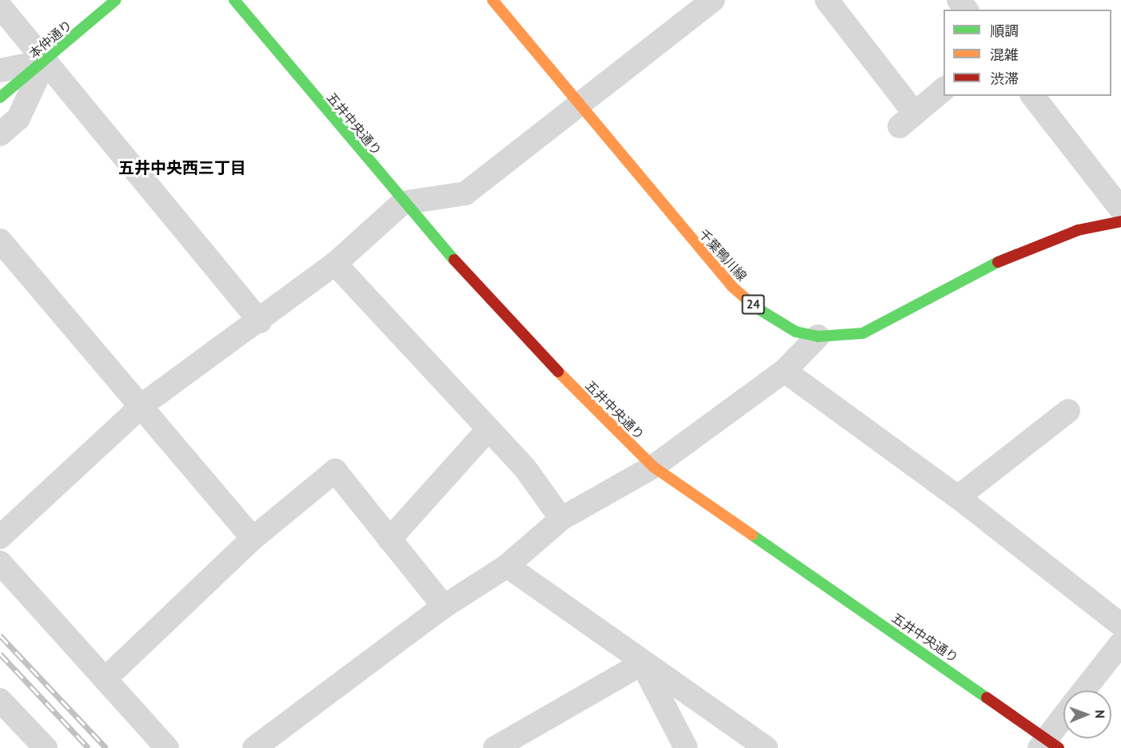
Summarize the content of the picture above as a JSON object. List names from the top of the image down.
{
  "streets": {
    "street": [
      "本仲通り",
      "五井中央通り",
      "千葉鴨川線",
      "24"
    ]
  },
  "districts": ["五井中央西三丁目"],
  "legend": ["順調", "混雑", "渋滞"],
  "north": "right"
}
